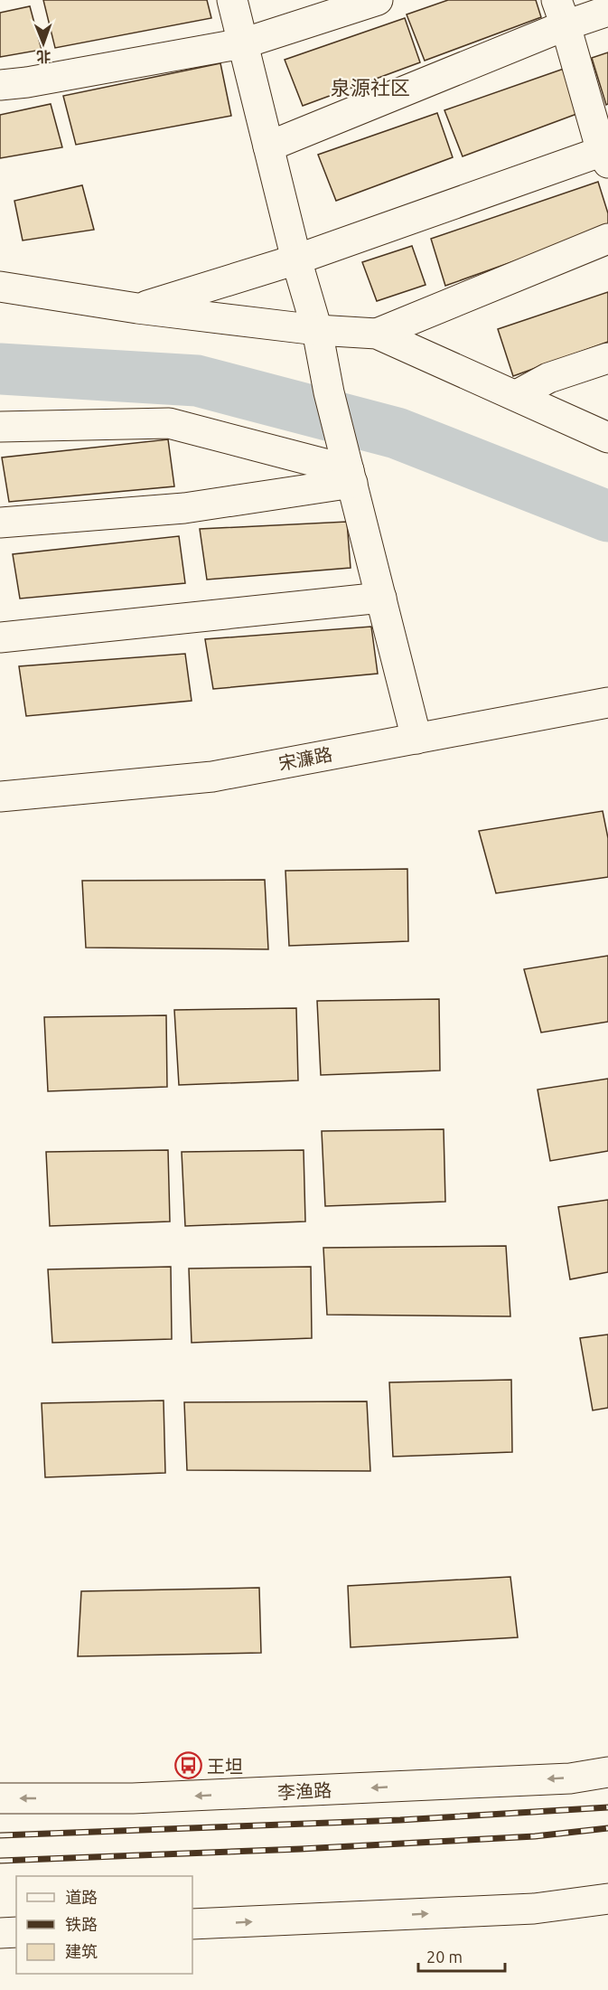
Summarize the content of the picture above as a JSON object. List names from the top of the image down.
{
  "streets": {
    "street": ["宋濂路", "李渔路"]
  },
  "districts": ["泉源社区"],
  "places": {
    "bus stop": ["王坦"]
  },
  "legend": ["道路", "铁路", "建筑"],
  "scale_bar": "20 m",
  "north": "bottom"
}
